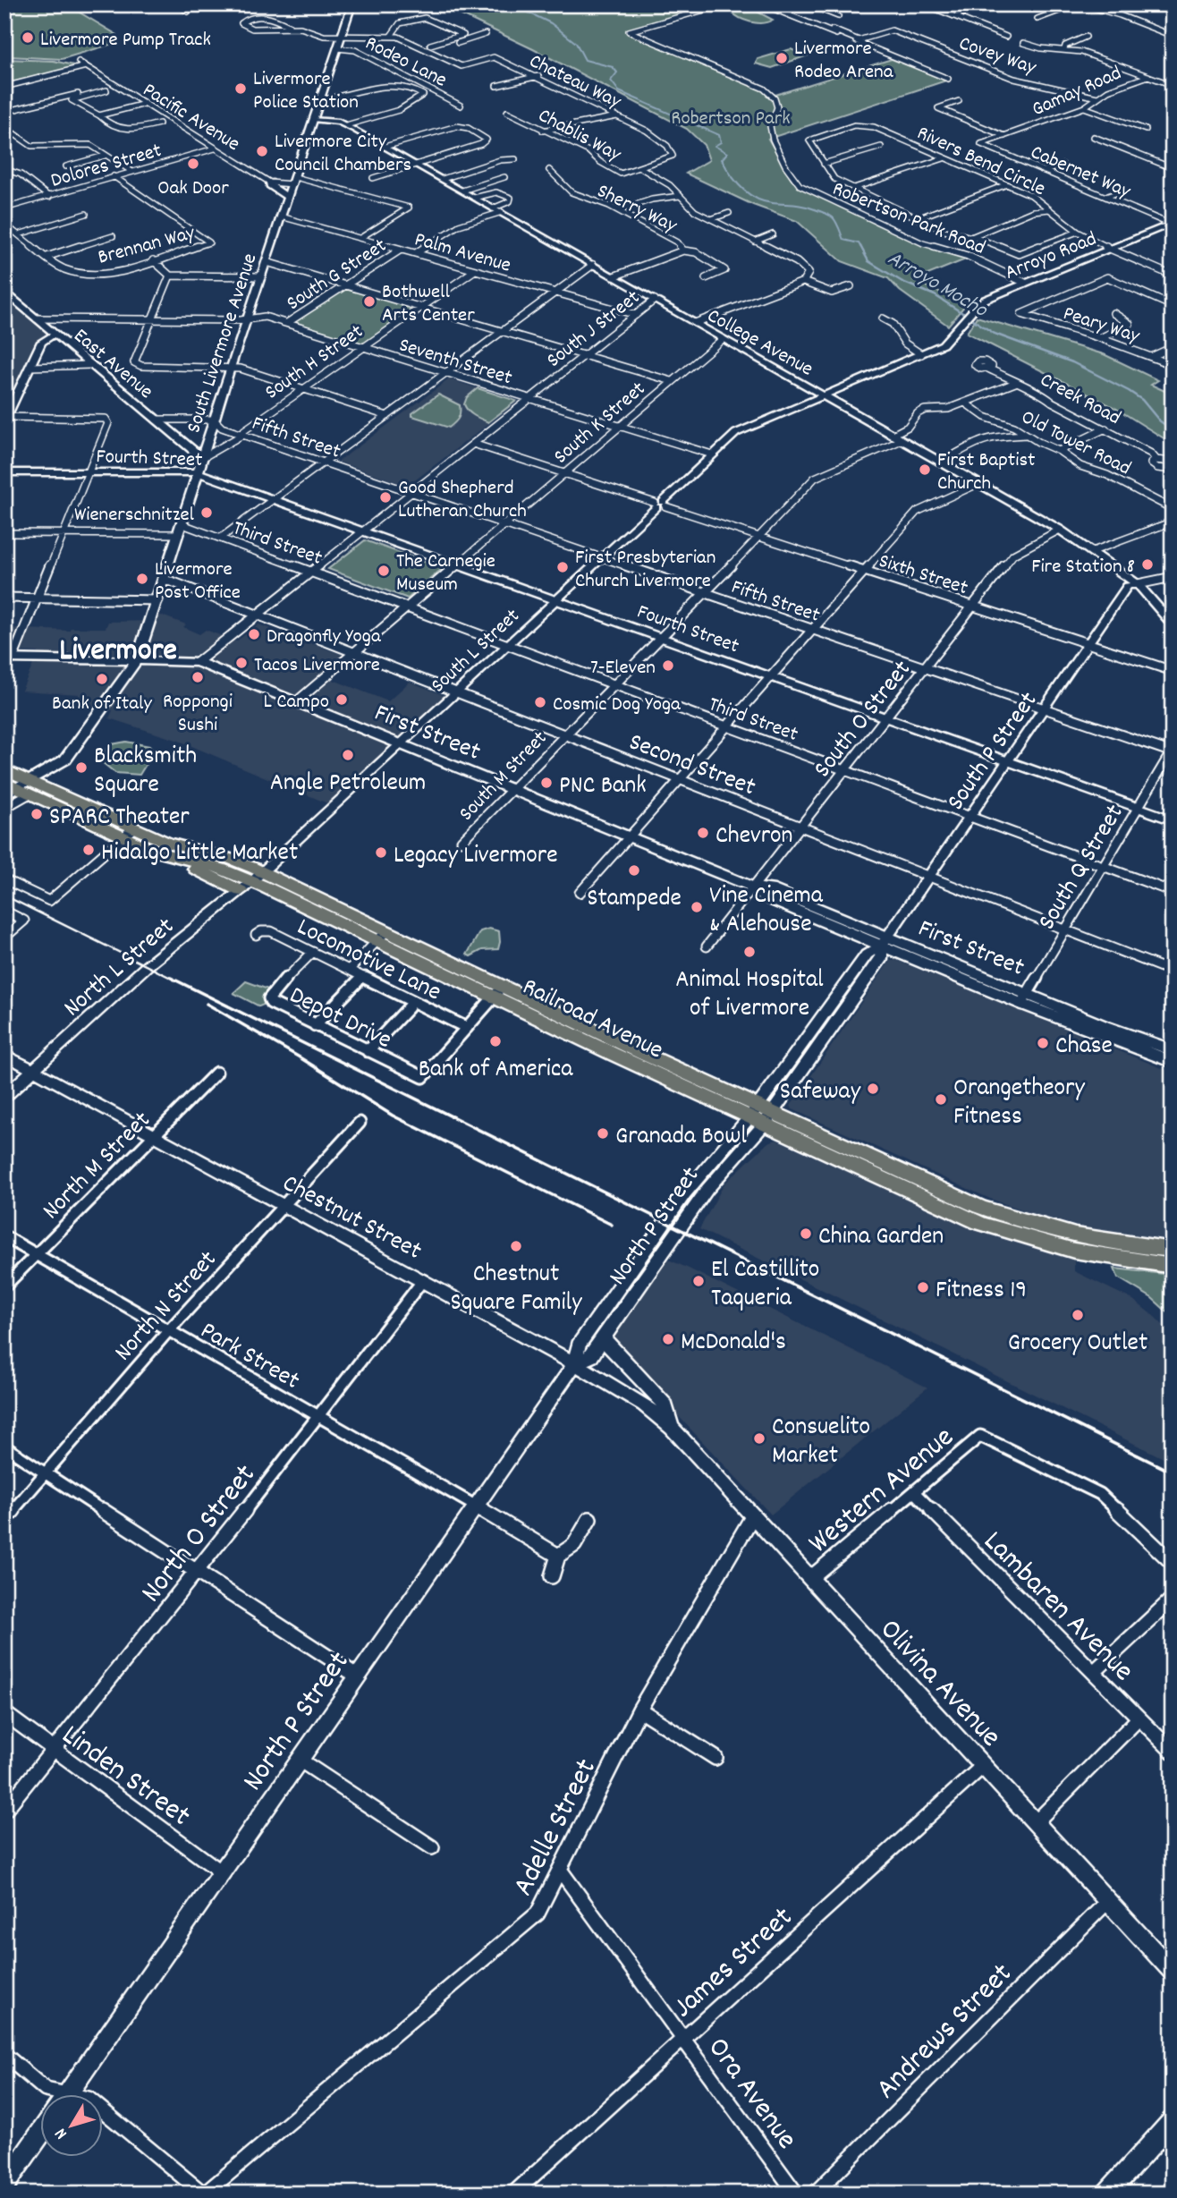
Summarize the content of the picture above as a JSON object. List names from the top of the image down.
{
  "streets": {
    "main road": [
      "South Livermore Avenue",
      "East Avenue",
      "Fourth Street",
      "First Street",
      "Railroad Avenue"
    ],
    "street": [
      "Covey Way",
      "Rodeo Lane",
      "Chateau Way",
      "Gamay Road",
      "Pacific Avenue",
      "Chablis Way",
      "Rivers Bend Circle",
      "Dolores Street",
      "Cabernet Way",
      "Sherry Way",
      "Robertson Park Road",
      "Brennan Way",
      "Palm Avenue",
      "Arroyo Road",
      "South G Street",
      "Peary Way",
      "South J Street",
      "College Avenue",
      "Seventh Street",
      "South H Street",
      "Creek Road",
      "South K Street",
      "Fifth Street",
      "Old Tower Road",
      "Third Street",
      "Sixth Street",
      "South L Street",
      "South O Street",
      "South P Street",
      "Second Street",
      "South M Street",
      "South Q Street",
      "Locomotive Lane",
      "North L Street",
      "Depot Drive",
      "North M Street",
      "Chestnut Street",
      "North P Street",
      "North N Street",
      "Park Street",
      "Western Avenue",
      "North O Street",
      "Lambaren Avenue",
      "Olivina Avenue",
      "Linden Street",
      "Adelle Street",
      "James Street",
      "Andrews Street",
      "Ora Avenue"
    ]
  },
  "crossings": [
    ["Covey Way", "Gamay Road"],
    ["Rodeo Lane", "South Livermore Avenue"],
    ["Chateau Way", "Chablis Way"],
    ["Chateau Way", "South Livermore Avenue"],
    ["Gamay Road", "Cabernet Way"],
    ["Pacific Avenue", "Dolores Street"],
    ["Pacific Avenue", "Palm Avenue"],
    ["Pacific Avenue", "South Livermore Avenue"],
    ["Rivers Bend Circle", "Arroyo Road"],
    ["Dolores Street", "Brennan Way"],
    ["Cabernet Way", "Arroyo Road"],
    ["Sherry Way", "College Avenue"],
    ["Robertson Park Road", "Arroyo Road"],
    ["Palm Avenue", "South G Street"],
    ["Palm Avenue", "South J Street"],
    ["Palm Avenue", "South Livermore Avenue"],
    ["Palm Avenue", "South H Street"],
    ["Arroyo Road", "South L Street"],
    ["South G Street", "College Avenue"],
    ["South G Street", "Seventh Street"],
    ["South J Street", "College Avenue"],
    ["South J Street", "Seventh Street"],
    ["South J Street", "Fifth Street"],
    ["South J Street", "Fourth Street"],
    ["South J Street", "Third Street"],
    ["South J Street", "Sixth Street"],
    ["South J Street", "First Street"],
    ["South J Street", "Second Street"],
    ["College Avenue", "South Livermore Avenue"],
    ["College Avenue", "South K Street"],
    ["College Avenue", "South L Street"],
    ["College Avenue", "South O Street"],
    ["College Avenue", "South P Street"],
    ["College Avenue", "South M Street"],
    ["South Livermore Avenue", "Seventh Street"],
    ["South Livermore Avenue", "South H Street"],
    ["South Livermore Avenue", "East Avenue"],
    ["South Livermore Avenue", "Fifth Street"],
    ["South Livermore Avenue", "Fourth Street"],
    ["South Livermore Avenue", "Third Street"],
    ["South Livermore Avenue", "First Street"],
    ["South Livermore Avenue", "Second Street"],
    ["South Livermore Avenue", "Railroad Avenue"],
    ["Seventh Street", "South H Street"],
    ["Seventh Street", "East Avenue"],
    ["Seventh Street", "South K Street"],
    ["Seventh Street", "South L Street"],
    ["South H Street", "East Avenue"],
    ["South H Street", "Fifth Street"],
    ["East Avenue", "Fifth Street"],
    ["South K Street", "Fifth Street"],
    ["South K Street", "Fourth Street"],
    ["South K Street", "Third Street"],
    ["South K Street", "Sixth Street"],
    ["South K Street", "First Street"],
    ["South K Street", "Second Street"],
    ["Fifth Street", "South L Street"],
    ["Fifth Street", "South O Street"],
    ["Fifth Street", "South P Street"],
    ["Fifth Street", "South M Street"],
    ["Fifth Street", "South Q Street"],
    ["Fourth Street", "South L Street"],
    ["Fourth Street", "South O Street"],
    ["Fourth Street", "South P Street"],
    ["Fourth Street", "South M Street"],
    ["Fourth Street", "South Q Street"],
    ["Third Street", "South L Street"],
    ["Third Street", "South O Street"],
    ["Third Street", "South P Street"],
    ["Third Street", "South M Street"],
    ["Third Street", "South Q Street"],
    ["Sixth Street", "South L Street"],
    ["Sixth Street", "South O Street"],
    ["Sixth Street", "South P Street"],
    ["Sixth Street", "South M Street"],
    ["South L Street", "First Street"],
    ["South L Street", "Second Street"],
    ["South L Street", "North L Street"],
    ["South L Street", "Railroad Avenue"],
    ["South O Street", "First Street"],
    ["South O Street", "Second Street"],
    ["First Street", "South P Street"],
    ["First Street", "South M Street"],
    ["First Street", "South Q Street"],
    ["South P Street", "Second Street"],
    ["South P Street", "Railroad Avenue"],
    ["South P Street", "North P Street"],
    ["Second Street", "South M Street"],
    ["Second Street", "South Q Street"],
    ["Locomotive Lane", "Depot Drive"],
    ["North L Street", "Railroad Avenue"],
    ["North L Street", "Chestnut Street"],
    ["Railroad Avenue", "North P Street"],
    ["North M Street", "Chestnut Street"],
    ["North M Street", "Park Street"],
    ["Chestnut Street", "North P Street"],
    ["Chestnut Street", "North N Street"],
    ["Chestnut Street", "North O Street"],
    ["Chestnut Street", "Olivina Avenue"],
    ["North P Street", "Park Street"],
    ["North P Street", "Linden Street"],
    ["North N Street", "Park Street"],
    ["Park Street", "North O Street"],
    ["Western Avenue", "Lambaren Avenue"],
    ["Western Avenue", "Olivina Avenue"],
    ["North O Street", "Linden Street"],
    ["Olivina Avenue", "Adelle Street"],
    ["Olivina Avenue", "James Street"],
    ["Olivina Avenue", "Andrews Street"],
    ["Adelle Street", "Ora Avenue"],
    ["James Street", "Ora Avenue"]
  ],
  "districts": ["Livermore"],
  "water": ["Arroyo Mocho"],
  "parks": ["Robertson Park"],
  "places": [
    "Livermore Pump Track",
    "Livermore Rodeo Arena",
    "Livermore Police Station",
    "Livermore City Council Chambers",
    "Oak Door",
    "Bothwell Arts Center",
    "First Baptist Church",
    "Good Shepherd Lutheran Church",
    "Wienerschnitzel",
    "Fire Station 8",
    "First Presbyterian Church Livermore",
    "The Carnegie Museum",
    "Livermore Post Office",
    "Dragonfly Yoga",
    "Tacos Livermore",
    "7-Eleven",
    "Roppongi Sushi",
    "Bank of Italy",
    "L Campo",
    "Cosmic Dog Yoga",
    "Angle Petroleum",
    "Blacksmith Square",
    "PNC Bank",
    "SPARC Theater",
    "Chevron",
    "Hidalgo Little Market",
    "Legacy Livermore",
    "Stampede",
    "Vine Cinema & Alehouse",
    "Animal Hospital of Livermore",
    "Bank of America",
    "Chase",
    "Safeway",
    "Orangetheory Fitness",
    "Granada Bowl",
    "China Garden",
    "Chestnut Square Family",
    "El Castillito Taqueria",
    "Fitness 19",
    "Grocery Outlet",
    "McDonald's",
    "Consuelito Market"
  ],
  "north": "bottom left"
}
